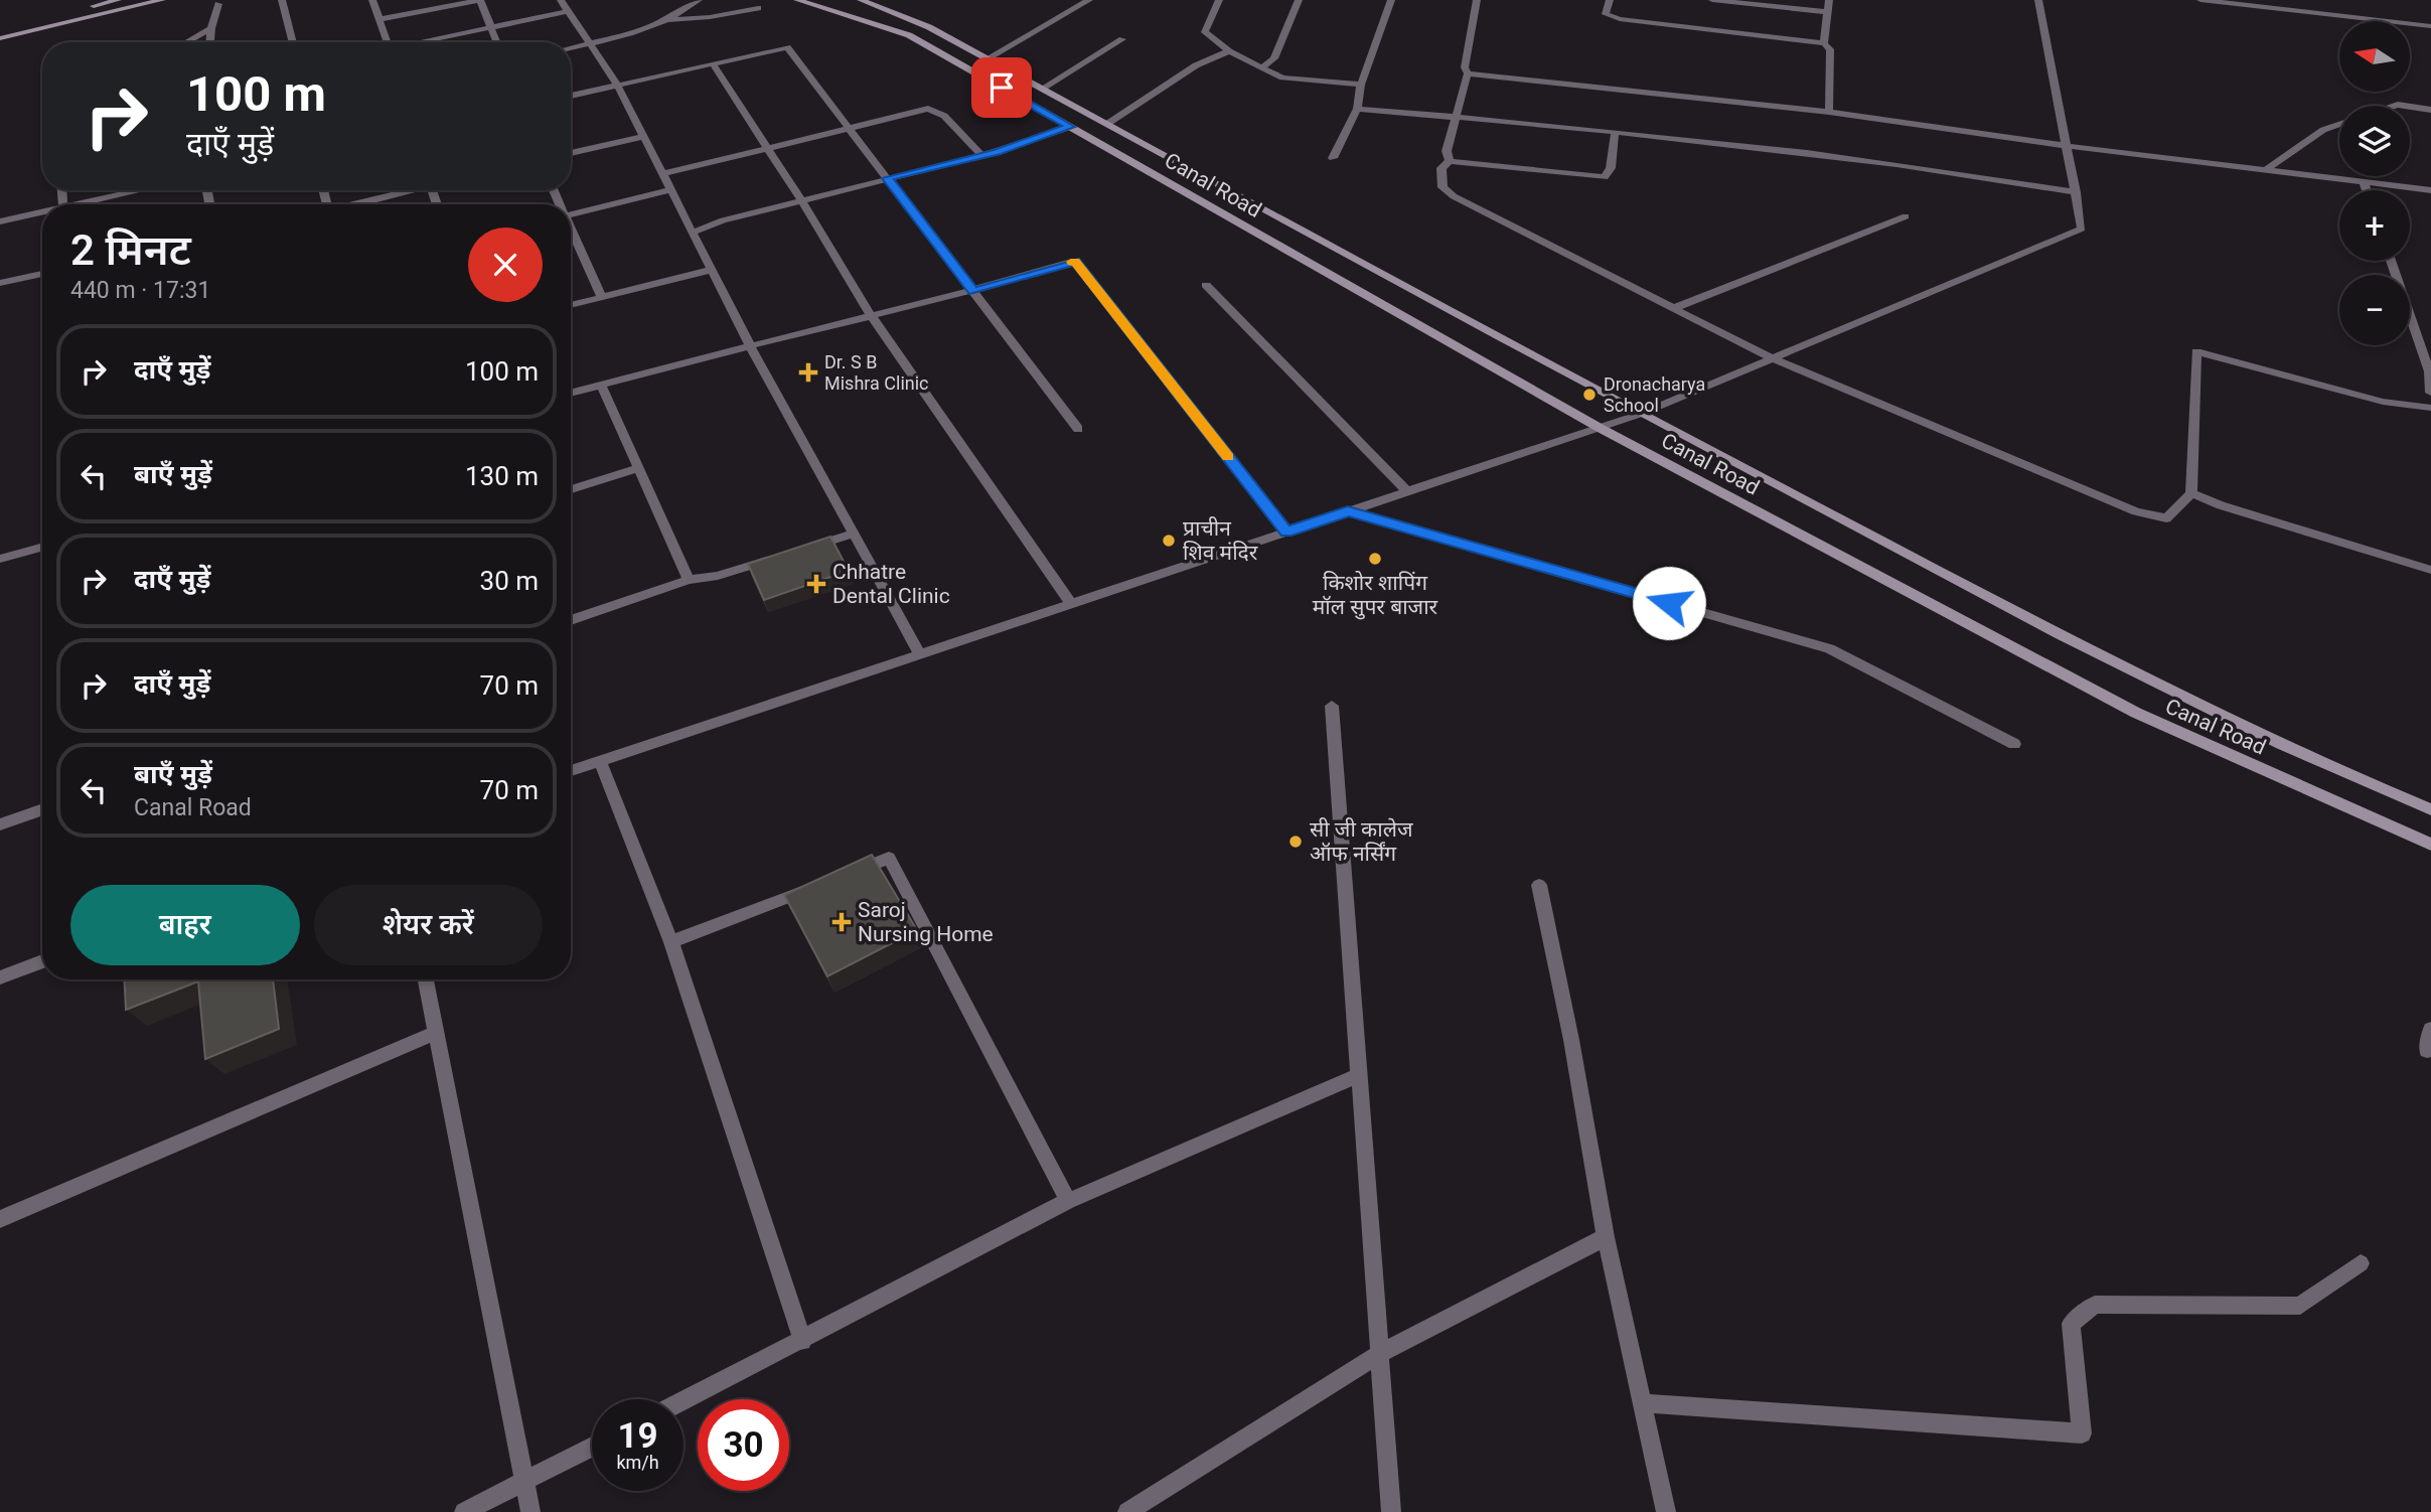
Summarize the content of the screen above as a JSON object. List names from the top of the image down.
{
  "streets": {
    "main road": ["Canal Road"]
  },
  "places": {
    "health": ["Dr. S B Mishra Clinic", "Chhatre Dental Clinic", "Saroj Nursing Home"],
    "other": [
      "Dronacharya School",
      "प्राचीन शिव मंदिर",
      "किशोर शापिंग मॉल सुपर बाजार",
      "सी जी कालेज ऑफ नर्सिंग"
    ]
  },
  "north": "left",
  "page": {
    "map_buttons": ["+", "−"],
    "turn": ["100 m", "दाएँ मुड़ें"],
    "heading": ["2 मिनट", "440 m · 17:31"],
    "list": [
      {
        "name": "दाएँ मुड़ें",
        "value": "100 m"
      },
      {
        "name": "बाएँ मुड़ें",
        "value": "130 m"
      },
      {
        "name": "दाएँ मुड़ें",
        "value": "30 m"
      },
      {
        "name": "दाएँ मुड़ें",
        "value": "70 m"
      },
      {
        "name": "बाएँ मुड़ें",
        "note": "Canal Road",
        "value": "70 m"
      }
    ],
    "buttons": ["बाहर", "शेयर करें"],
    "speed": "19 km/h",
    "limit": "30"
  }
}
